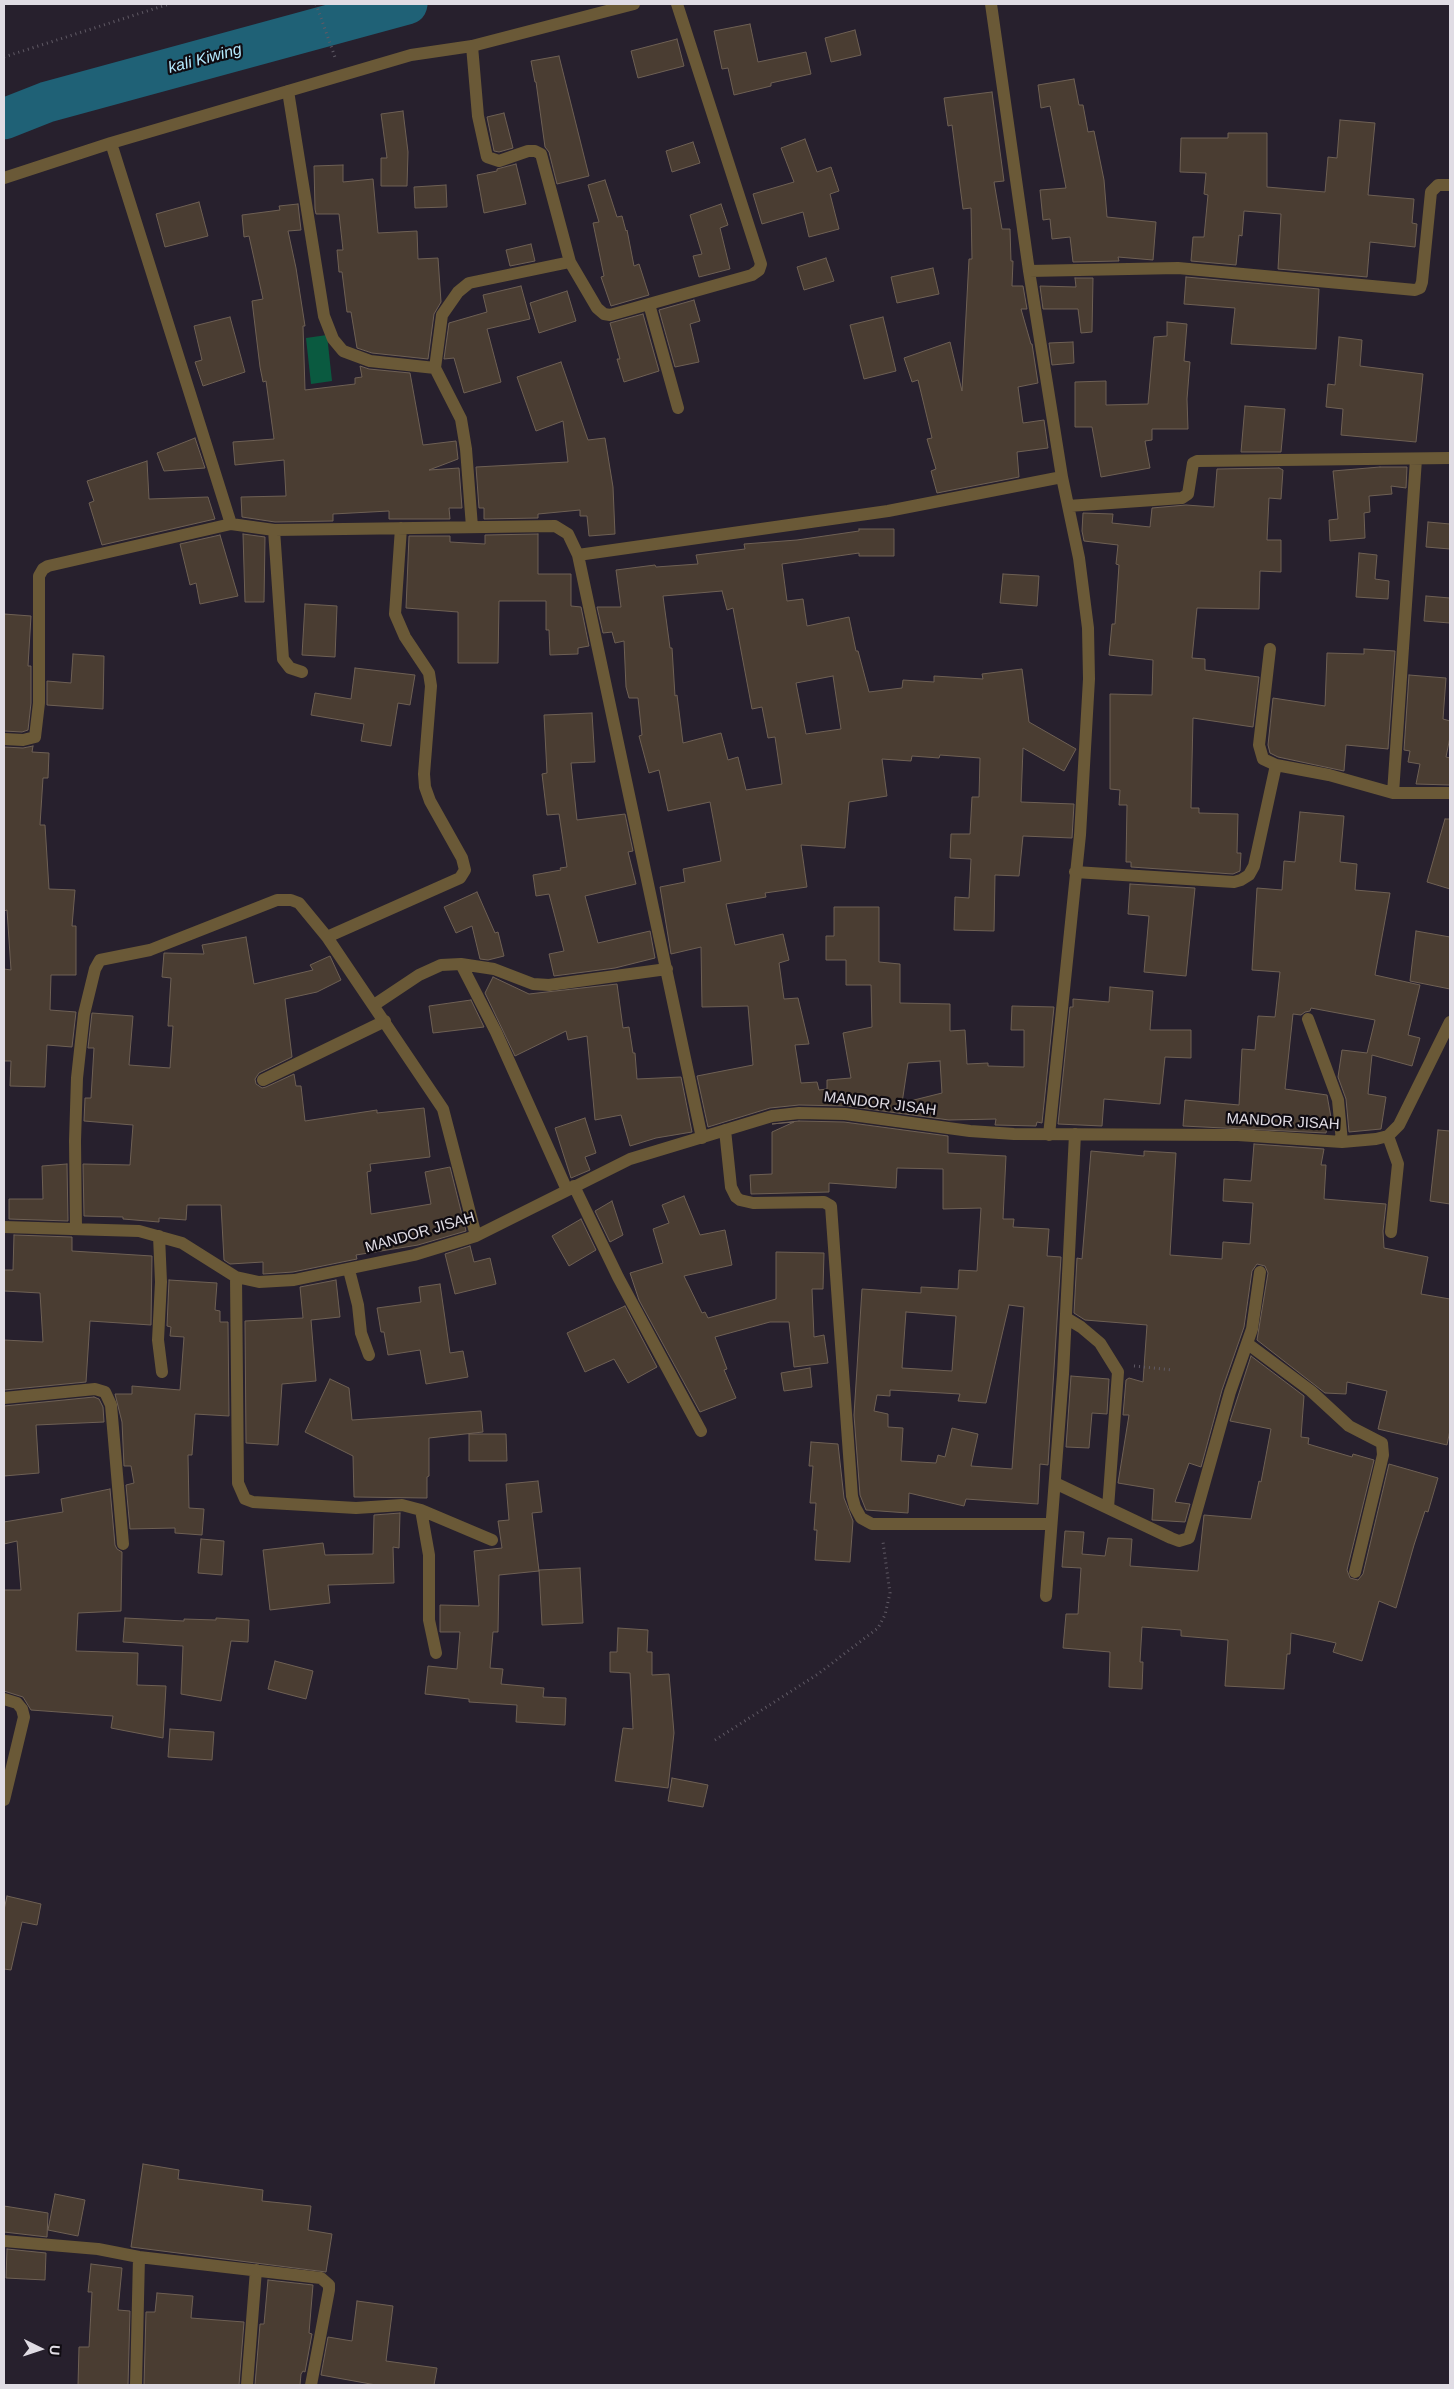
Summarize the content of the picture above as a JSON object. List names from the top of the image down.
{
  "streets": {
    "street": ["MANDOR JISAH"]
  },
  "water": ["kali Kiwing"],
  "north": "right"
}
